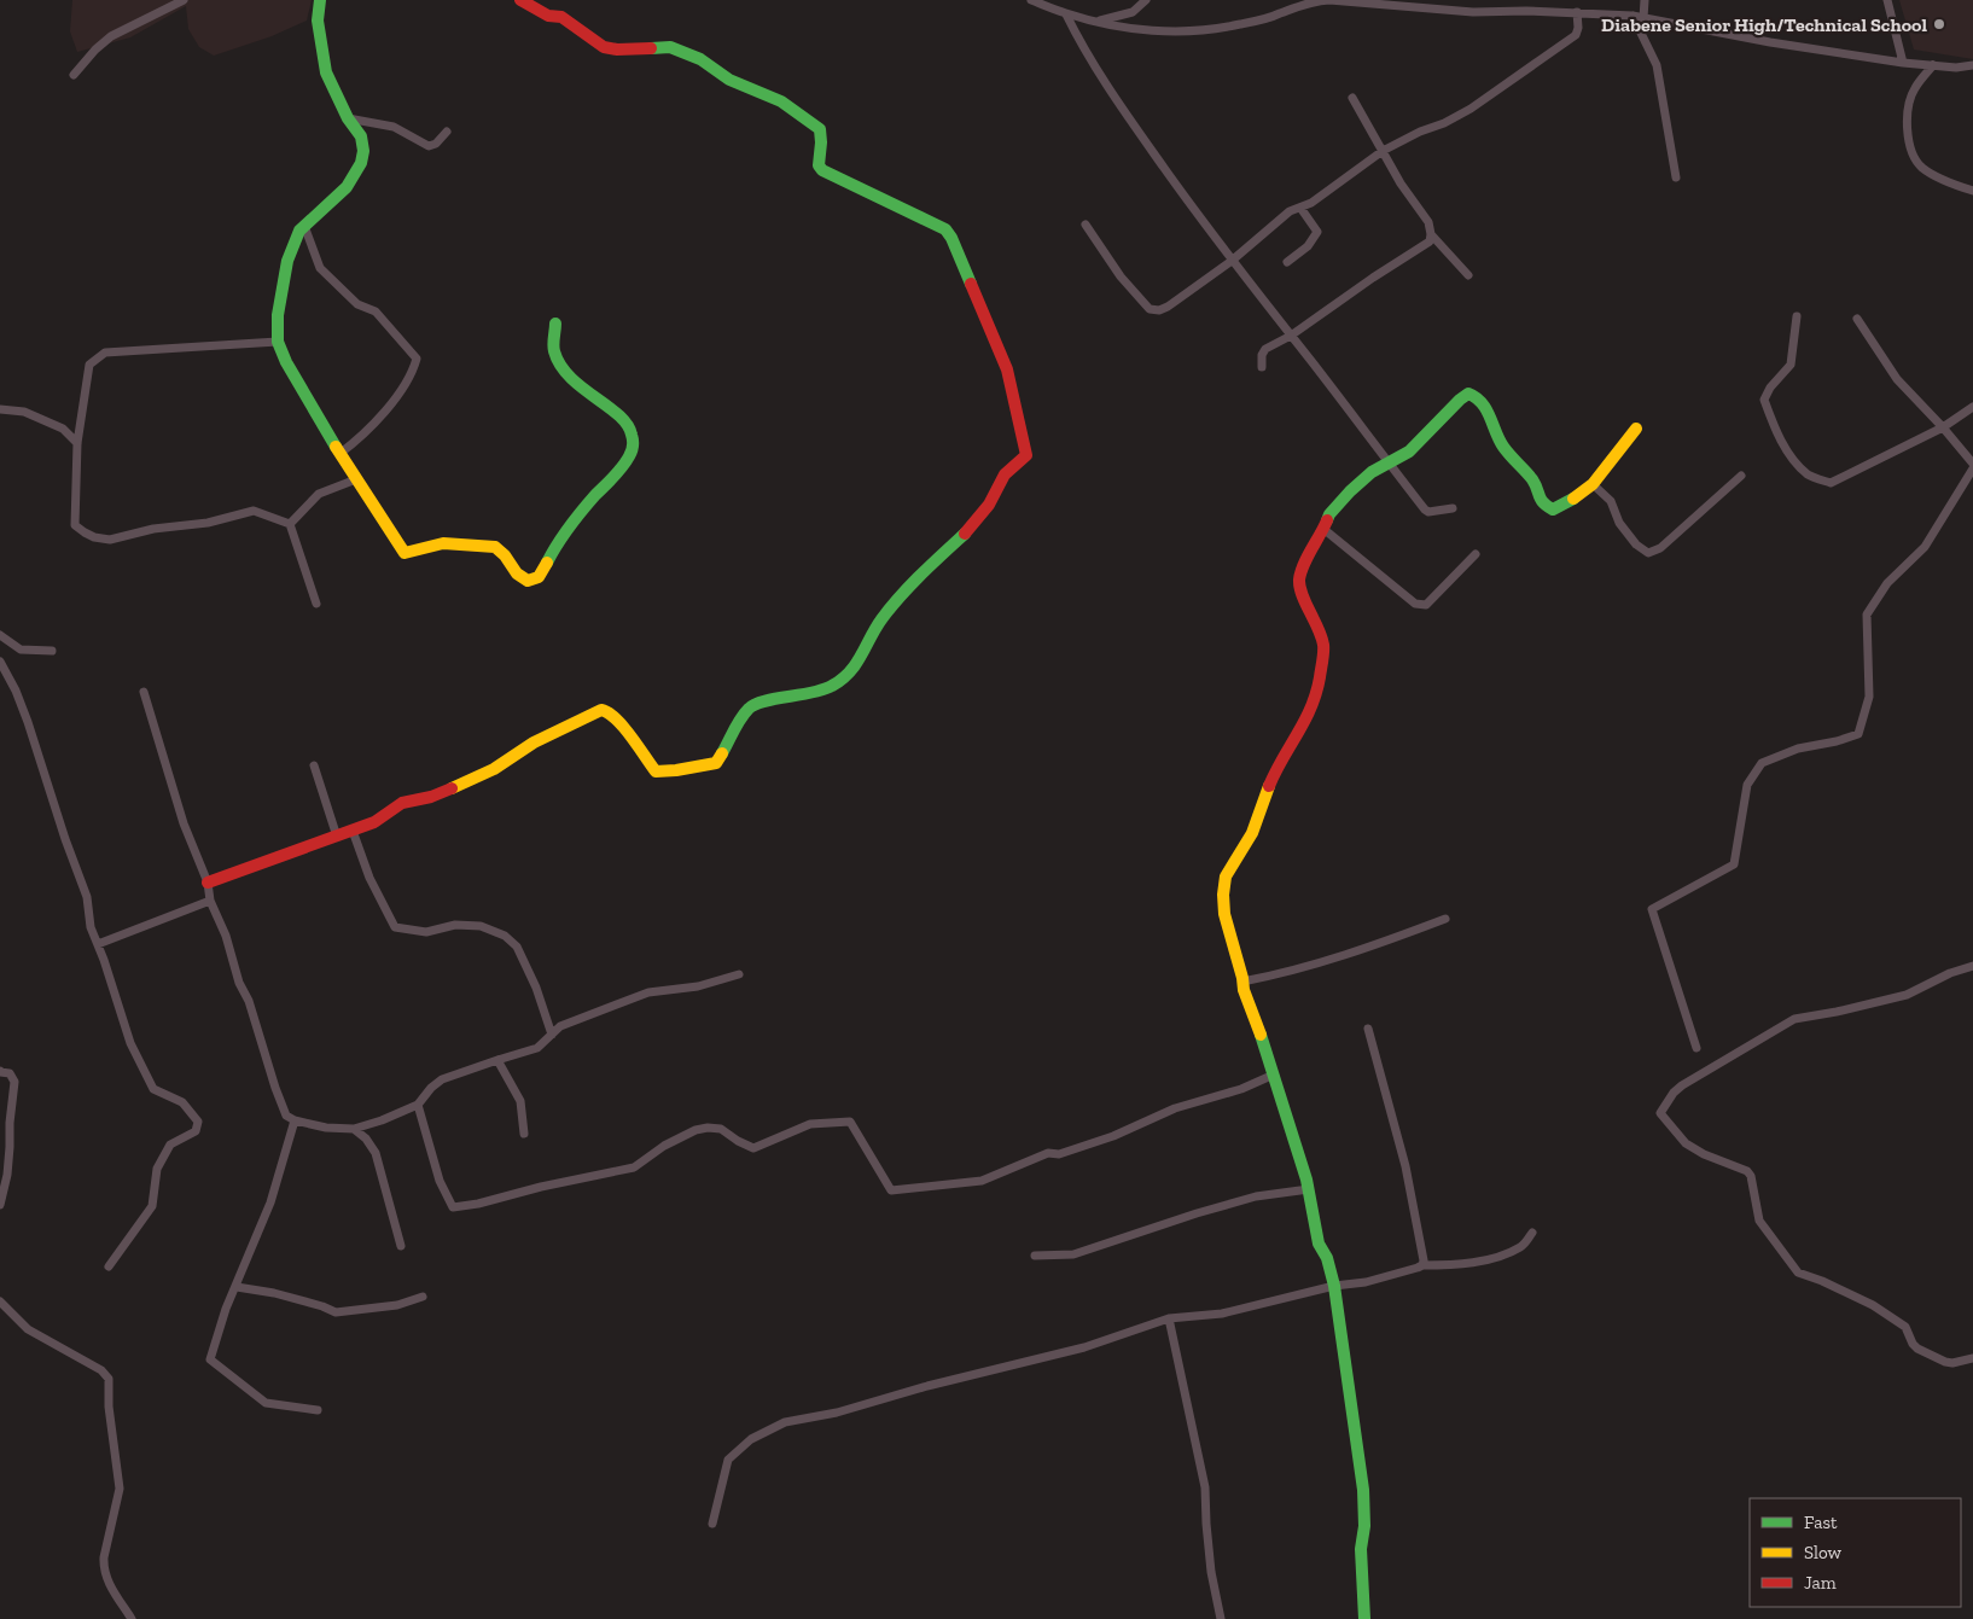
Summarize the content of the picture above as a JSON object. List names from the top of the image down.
{
  "places": ["Diabene Senior High/Technical School"],
  "legend": ["Fast", "Slow", "Jam"]
}
